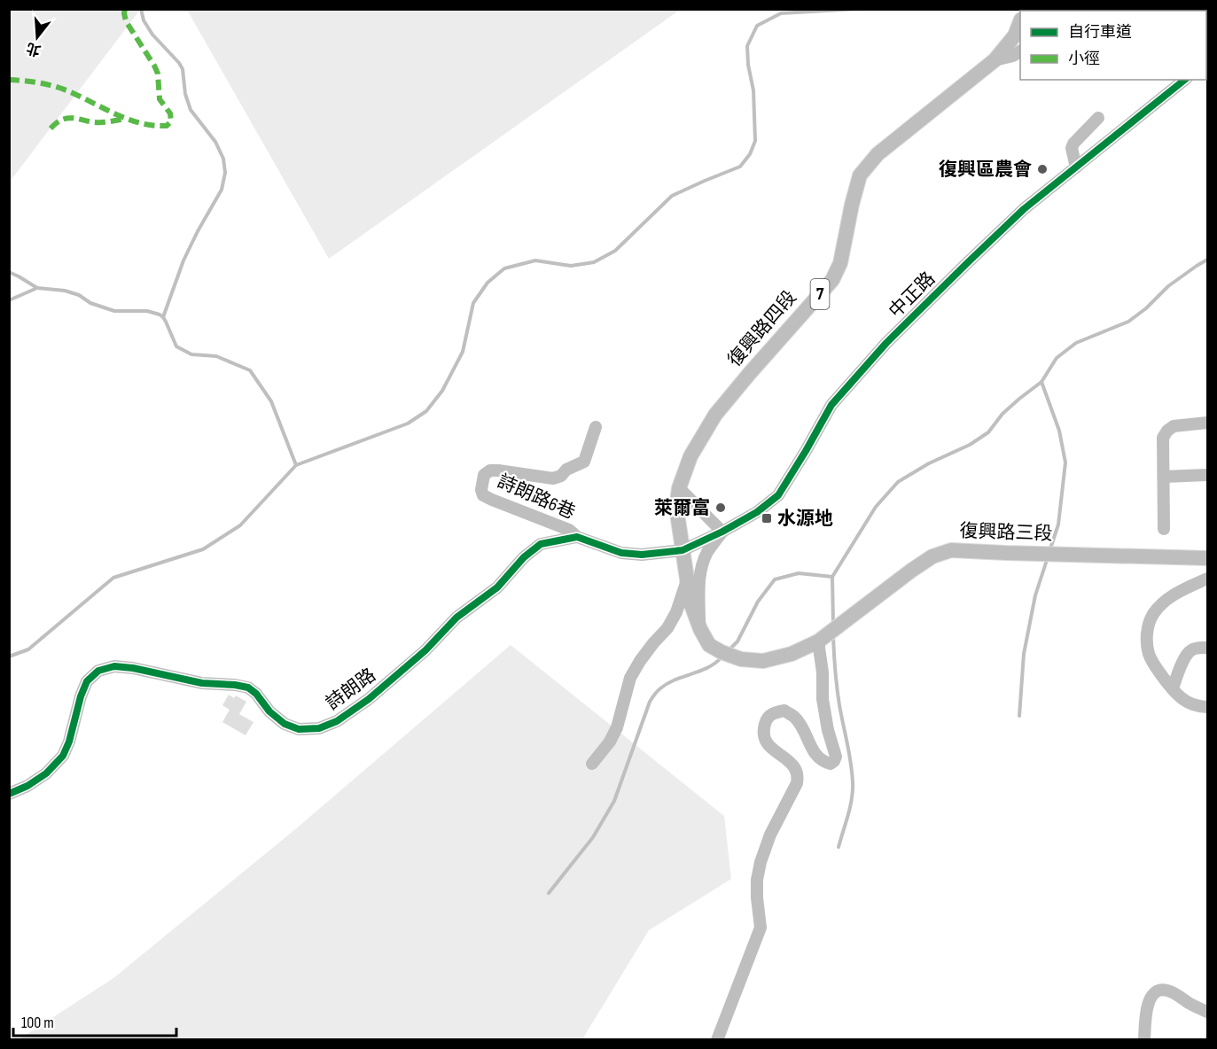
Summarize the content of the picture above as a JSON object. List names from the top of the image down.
{
  "streets": {
    "main road": ["7", "復興路四段", "復興路三段"],
    "street": ["中正路", "詩朗路6巷", "詩朗路"]
  },
  "crossings": [
    ["中正路", "復興路四段"],
    ["復興路四段", "復興路三段"],
    ["詩朗路6巷", "詩朗路"]
  ],
  "places": {
    "other": ["復興區農會", "萊爾富"],
    "transit": ["水源地"]
  },
  "legend": ["自行車道", "小徑"],
  "scale_bar": "100 m",
  "north": "bottom"
}
